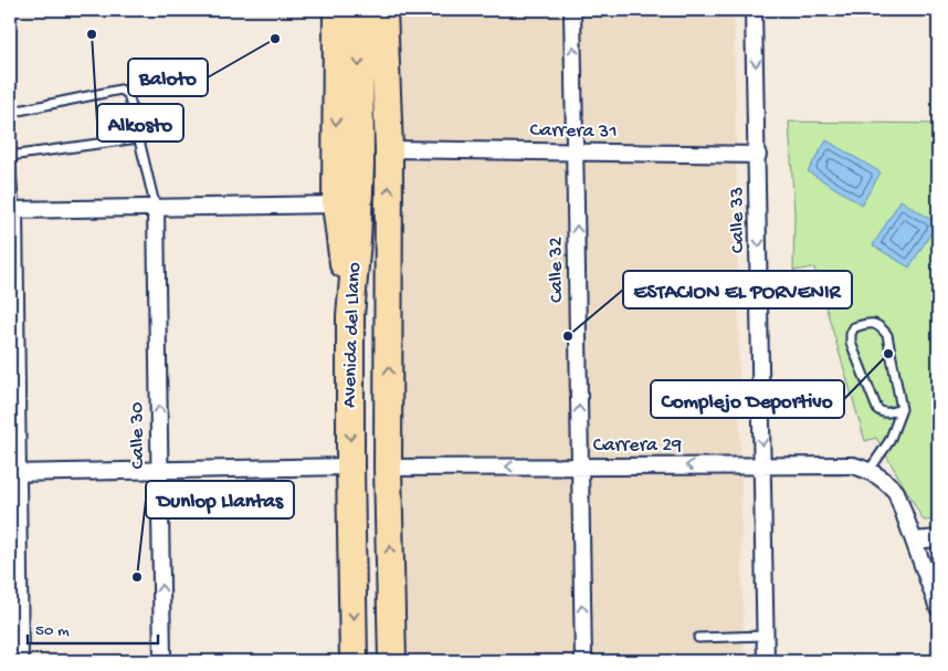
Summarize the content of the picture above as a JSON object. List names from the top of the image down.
{
  "streets": {
    "highway": ["Avenida del Llano"],
    "street": [
      "Carrera 31",
      "Calle 33",
      "Calle 32",
      "Calle 30",
      "Carrera 29"
    ]
  },
  "crossings": [
    ["Carrera 31", "Calle 33"],
    ["Carrera 31", "Calle 32"],
    ["Carrera 31", "Avenida del Llano"],
    ["Calle 33", "Carrera 29"],
    ["Calle 32", "Carrera 29"],
    ["Avenida del Llano", "Carrera 29"]
  ],
  "one_way": [
    "Calle 33",
    "Calle 32",
    "Calle 30",
    "Carrera 29"
  ],
  "places": [
    "Alkosto",
    "Baloto",
    "ESTACION EL PORVENIR",
    "Complejo Deportivo",
    "Dunlop Llantas"
  ],
  "scale_bar": "50 m"
}
